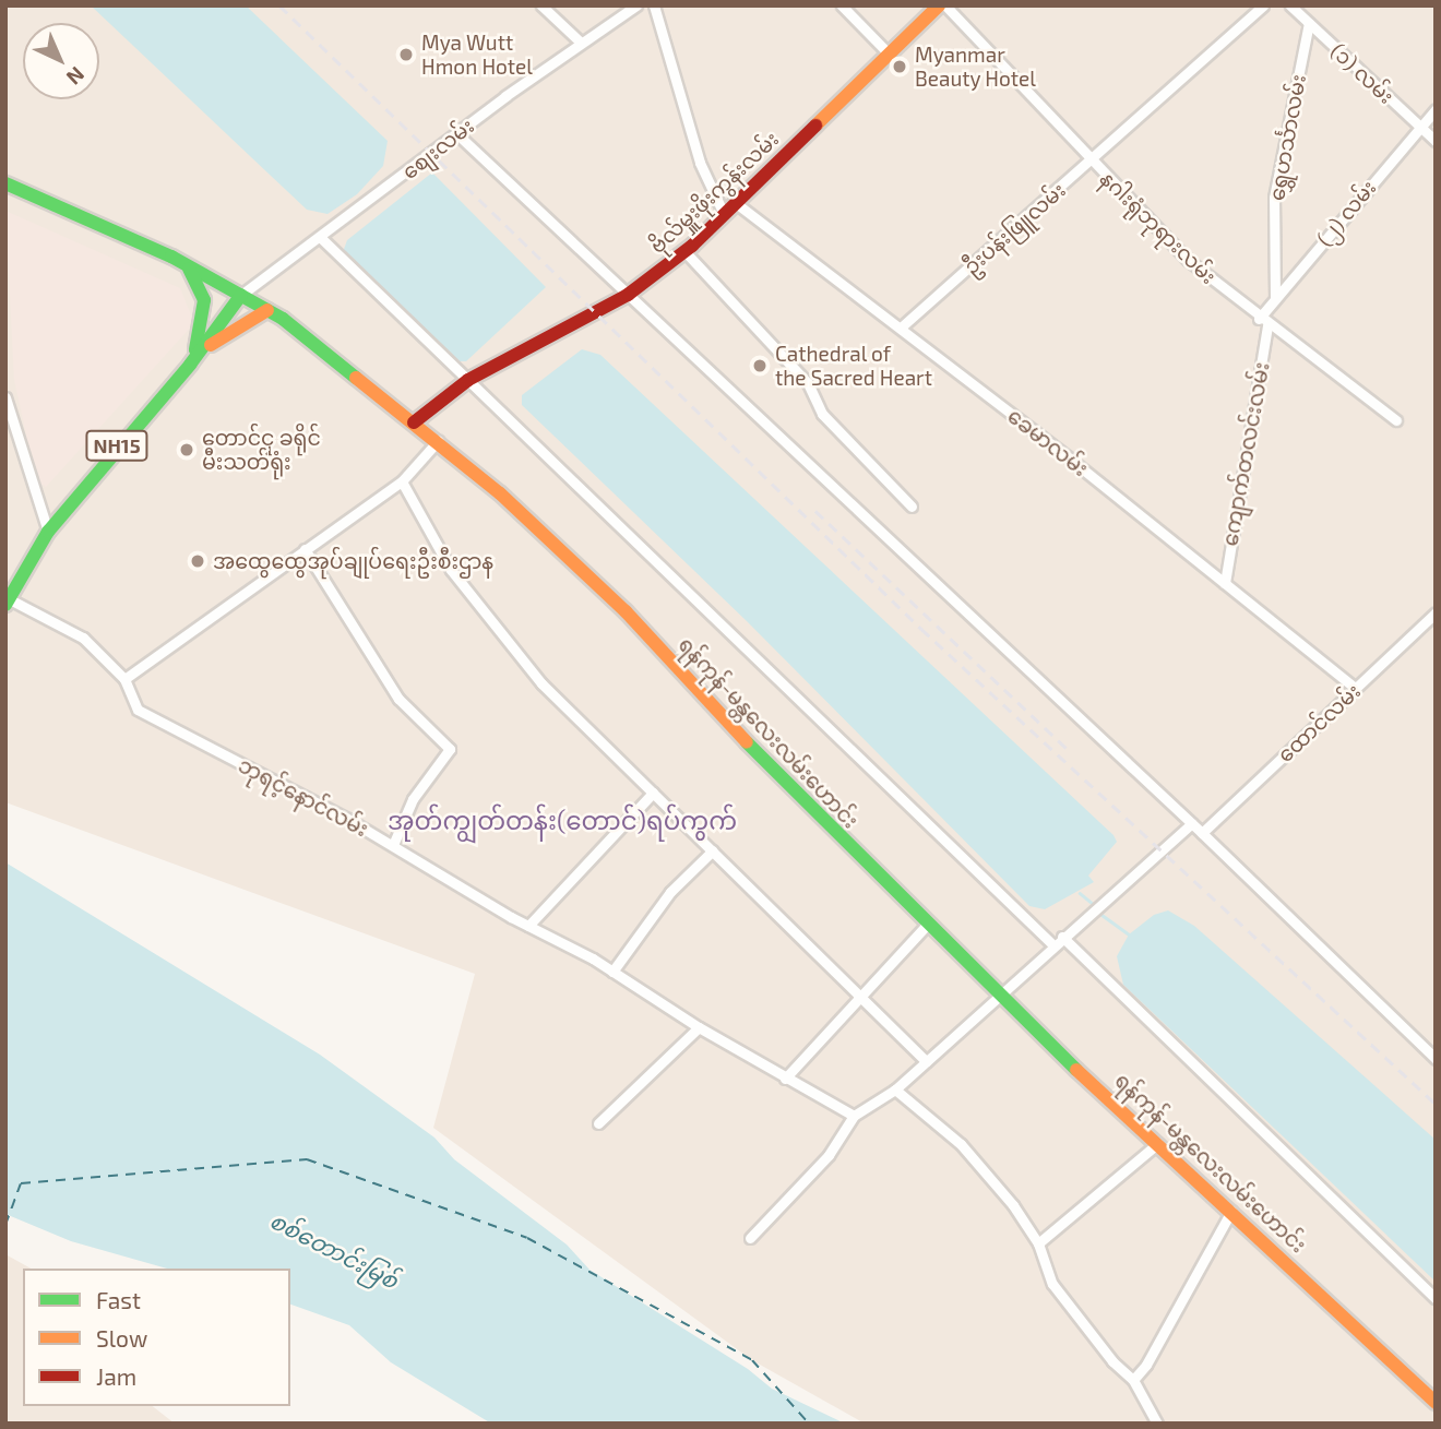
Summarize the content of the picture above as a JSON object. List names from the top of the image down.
{
  "streets": {
    "main road": ["ဗိုလ်မှူးဖိုးကွန်းလမ်း", "NH15", "ရန်ကုန်-မန္တလေးလမ်းဟောင်း"],
    "street": [
      "(၁) လမ်း",
      "ရွှေဟင်္သာလမ်း",
      "စျေးလမ်း",
      "(၂) လမ်း",
      "နဂါးရုံဘုရားလမ်း",
      "ဦးပန်းဖြူလမ်း",
      "ခေမာလမ်း",
      "ကျောက်တလင်းလမ်း",
      "ထောင်လမ်း",
      "ဘုရင့်နောင်လမ်း"
    ]
  },
  "crossings": [
    ["(၁) လမ်း", "ရွှေဟင်္သာလမ်း"],
    ["(၁) လမ်း", "(၂) လမ်း"],
    ["ရွှေဟင်္သာလမ်း", "(၂) လမ်း"],
    ["စျေးလမ်း", "NH15"],
    ["စျေးလမ်း", "ရန်ကုန်-မန္တလေးလမ်းဟောင်း"],
    ["ဗိုလ်မှူးဖိုးကွန်းလမ်း", "ခေမာလမ်း"],
    ["ဗိုလ်မှူးဖိုးကွန်းလမ်း", "ရန်ကုန်-မန္တလေးလမ်းဟောင်း"],
    ["(၂) လမ်း", "နဂါးရုံဘုရားလမ်း"],
    ["(၂) လမ်း", "ကျောက်တလင်းလမ်း"],
    ["နဂါးရုံဘုရားလမ်း", "ဦးပန်းဖြူလမ်း"],
    ["နဂါးရုံဘုရားလမ်း", "ကျောက်တလင်းလမ်း"],
    ["ဦးပန်းဖြူလမ်း", "ခေမာလမ်း"],
    ["ခေမာလမ်း", "ကျောက်တလင်းလမ်း"],
    ["ခေမာလမ်း", "ထောင်လမ်း"],
    ["NH15", "ရန်ကုန်-မန္တလေးလမ်းဟောင်း"],
    ["NH15", "ဘုရင့်နောင်လမ်း"]
  ],
  "districts": ["အုတ်ကျွတ်တန်း(တောင်)ရပ်ကွက်"],
  "water": ["စစ်တောင်းမြစ်"],
  "places": [
    "Mya Wutt Hmon Hotel",
    "Myanmar Beauty Hotel",
    "Cathedral of the Sacred Heart",
    "တောင်ငူ ခရိုင် မီးသတ်ရုံး",
    "အထွေထွေအုပ်ချုပ်ရေးဦးစီးဌာန"
  ],
  "legend": ["Fast", "Slow", "Jam"],
  "north": "bottom right"
}
